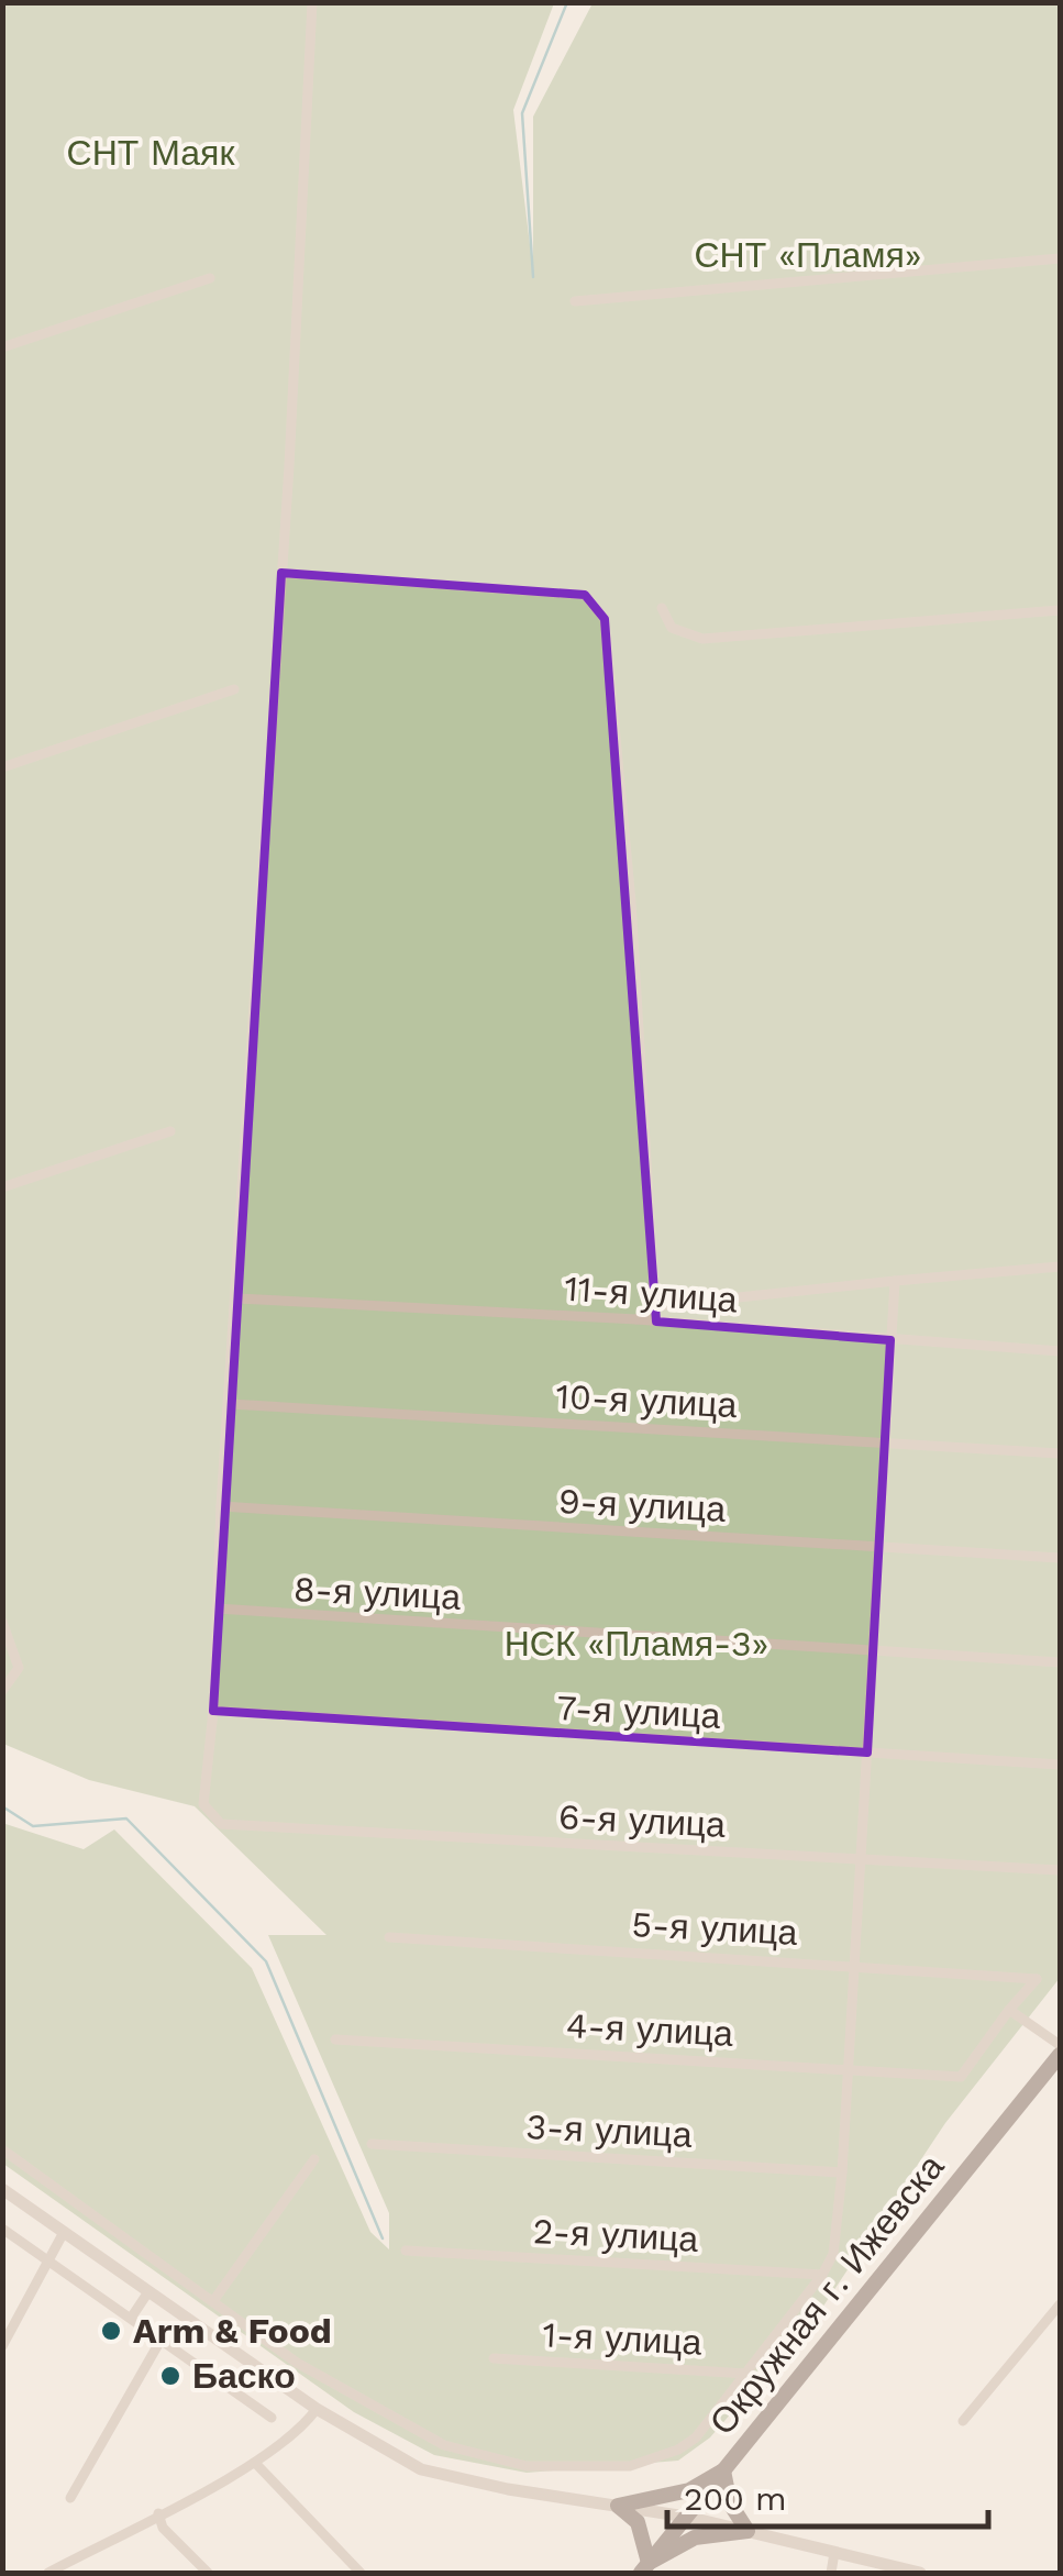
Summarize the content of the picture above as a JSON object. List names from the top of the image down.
{
  "streets": {
    "main road": ["Окружная г. Ижевска"],
    "street": [
      "11-я улица",
      "10-я улица",
      "9-я улица",
      "8-я улица",
      "7-я улица",
      "6-я улица",
      "5-я улица",
      "4-я улица",
      "3-я улица",
      "2-я улица",
      "1-я улица"
    ]
  },
  "crossings": [
    ["7-я улица", "6-я улица"],
    ["5-я улица", "4-я улица"]
  ],
  "parks": ["СНТ Маяк", "СНТ «Пламя»", "НСК «Пламя-3»"],
  "places": ["Arm & Food", "Баско"],
  "scale_bar": "200 m"
}
